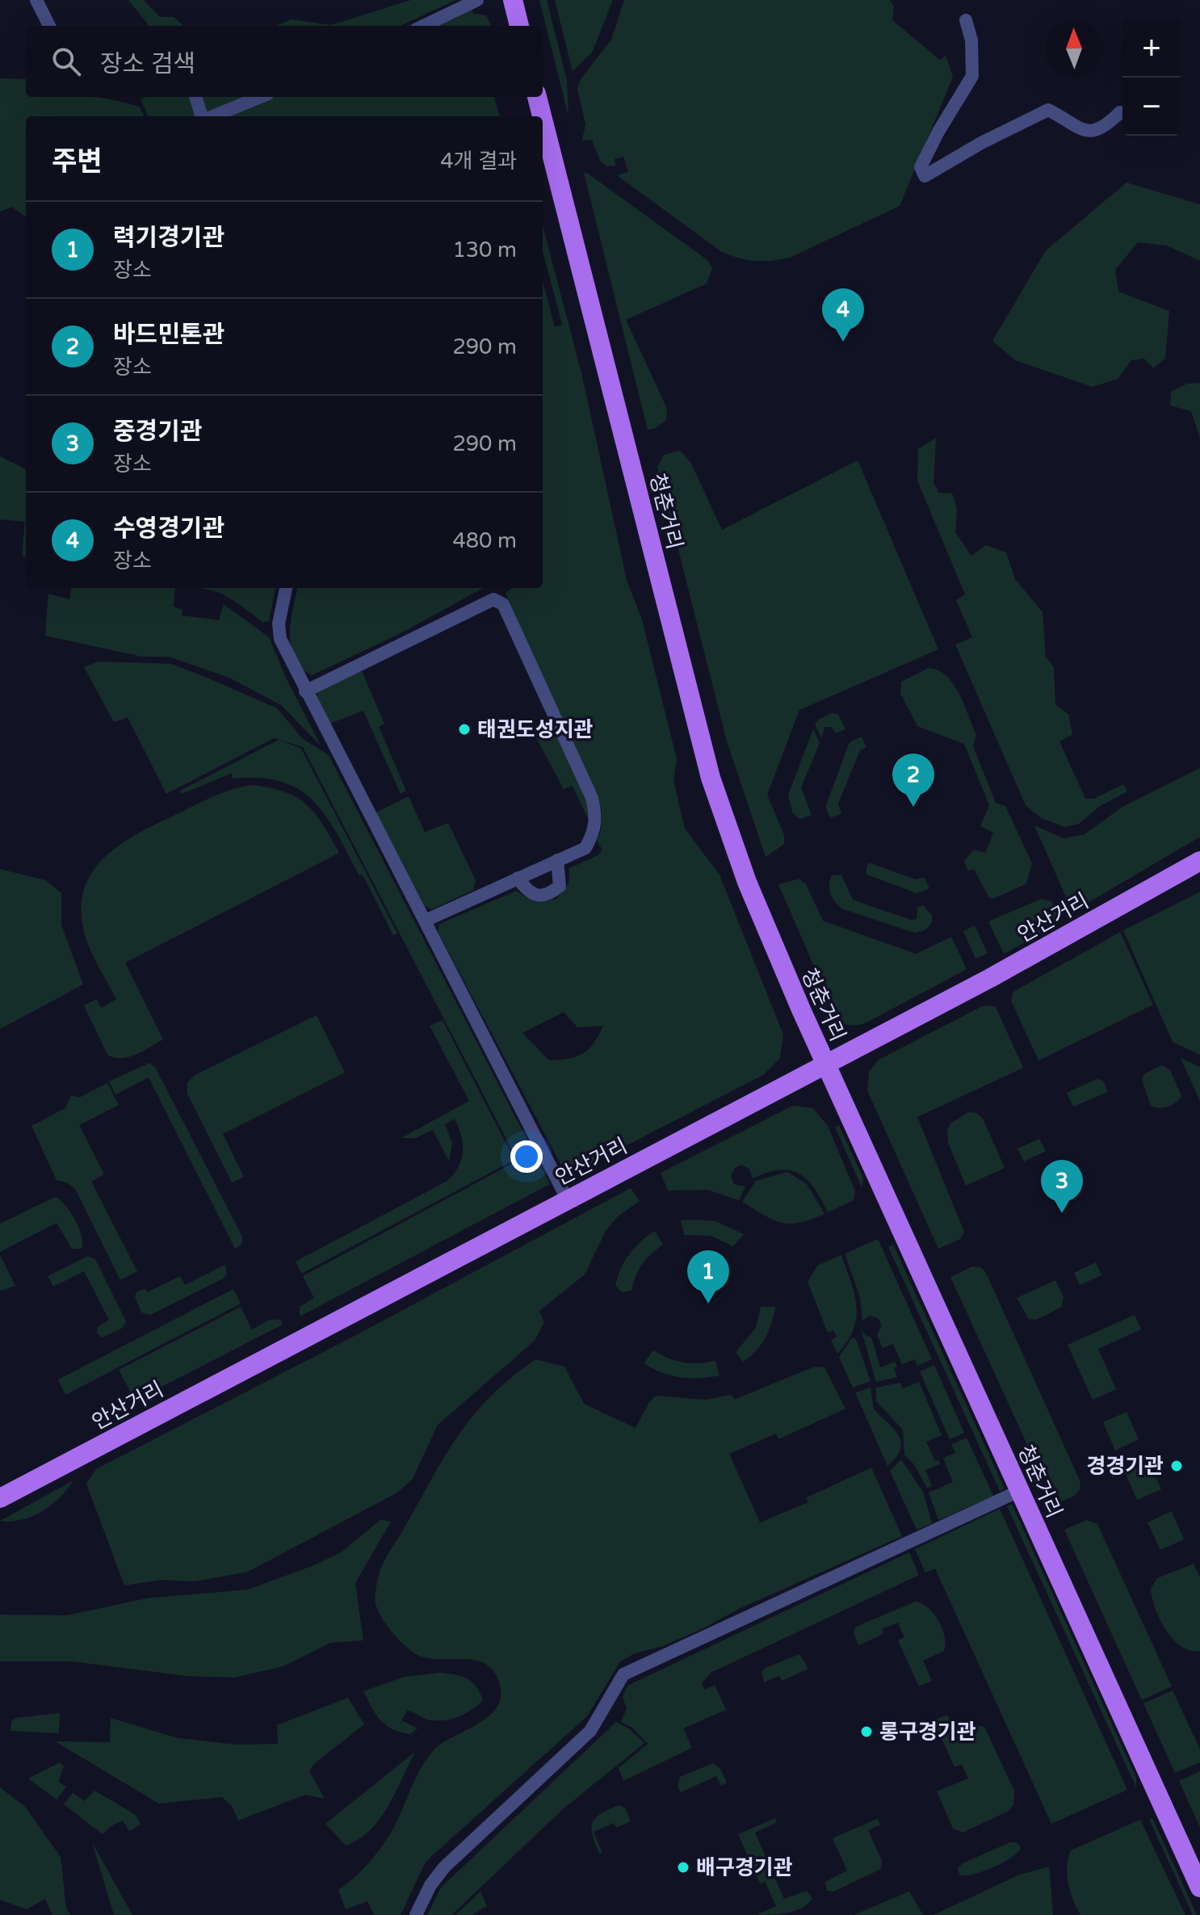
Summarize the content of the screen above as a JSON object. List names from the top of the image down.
{
  "streets": {
    "main road": ["청춘거리", "안산거리"]
  },
  "crossings": [
    ["청춘거리", "안산거리"]
  ],
  "places": [
    "태권도성지관",
    "경경기관",
    "롱구경기관",
    "배구경기관"
  ],
  "north": "top",
  "page": {
    "map_buttons": ["+", "−"],
    "search": "장소 검색",
    "heading": ["주변", "4개 결과"],
    "list": [
      {
        "mark": "1",
        "name": "력기경기관",
        "note": "장소",
        "value": "130 m"
      },
      {
        "mark": "2",
        "name": "바드민톤관",
        "note": "장소",
        "value": "290 m"
      },
      {
        "mark": "3",
        "name": "중경기관",
        "note": "장소",
        "value": "290 m"
      },
      {
        "mark": "4",
        "name": "수영경기관",
        "note": "장소",
        "value": "480 m"
      }
    ],
    "pins": [
      "4",
      "2",
      "3",
      "1"
    ]
  }
}
